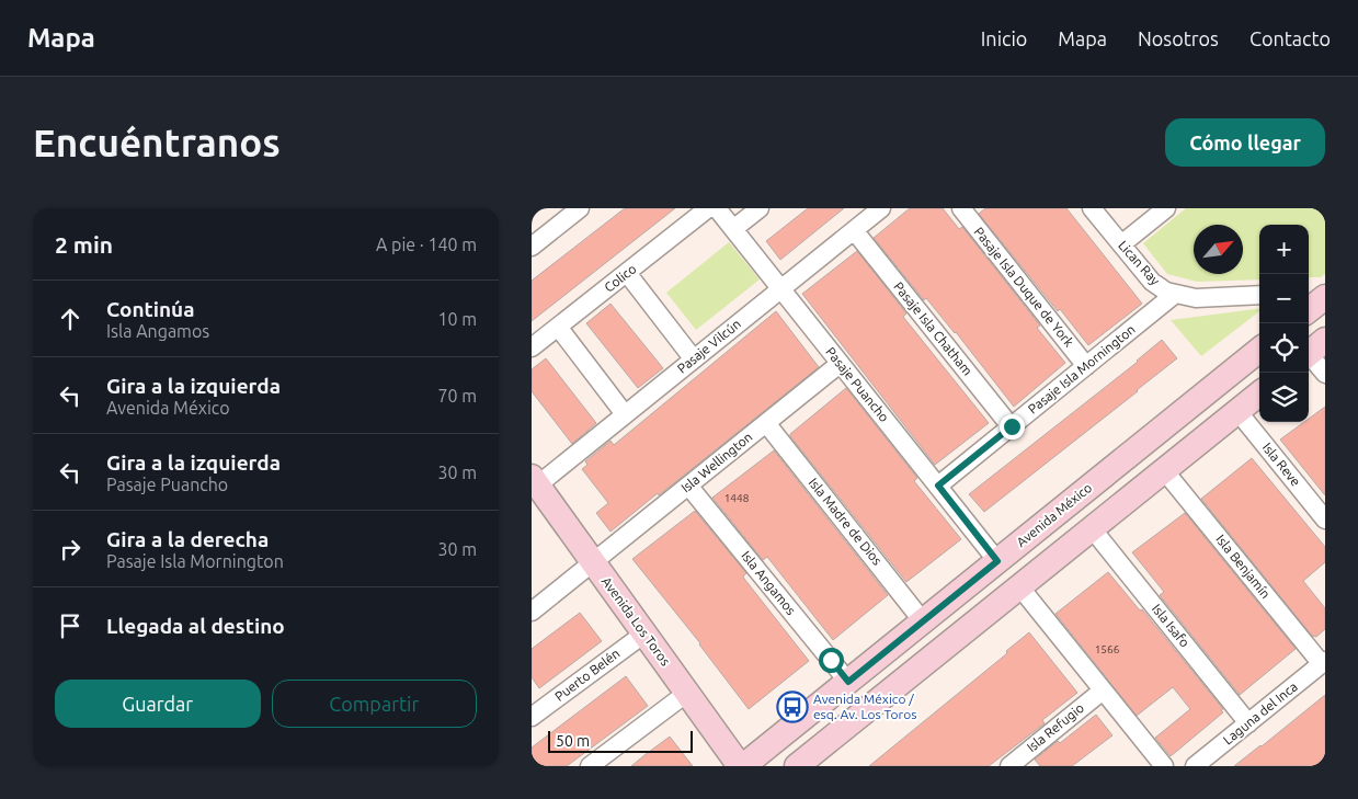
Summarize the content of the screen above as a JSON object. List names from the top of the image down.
{
  "streets": {
    "street": [
      "Lican Ray",
      "Colico",
      "Pasaje Isla Duque de York",
      "Pasaje Isla Chatham",
      "Pasaje Vilcún",
      "Pasaje Isla Mornington",
      "Pasaje Puancho",
      "Isla Wellington",
      "Isla Reve",
      "Avenida México",
      "Isla Madre de Dios",
      "Isla Benjamín",
      "Isla Angamos",
      "Avenida Los Toros",
      "Isla Isafo",
      "Puerto Belén",
      "Laguna del Inca",
      "Isla Refugio"
    ]
  },
  "crossings": [
    ["Lican Ray", "Pasaje Isla Mornington"],
    ["Pasaje Isla Duque de York", "Pasaje Isla Mornington"],
    ["Pasaje Isla Chatham", "Pasaje Vilcún"],
    ["Pasaje Isla Chatham", "Pasaje Isla Mornington"],
    ["Pasaje Vilcún", "Pasaje Puancho"],
    ["Pasaje Vilcún", "Avenida Los Toros"],
    ["Pasaje Isla Mornington", "Pasaje Puancho"],
    ["Pasaje Puancho", "Isla Wellington"],
    ["Pasaje Puancho", "Avenida México"],
    ["Isla Wellington", "Isla Madre de Dios"],
    ["Isla Wellington", "Isla Angamos"],
    ["Isla Wellington", "Avenida Los Toros"],
    ["Avenida México", "Isla Madre de Dios"],
    ["Avenida México", "Isla Angamos"],
    ["Avenida México", "Avenida Los Toros"],
    ["Isla Benjamín", "Laguna del Inca"],
    ["Avenida Los Toros", "Puerto Belén"],
    ["Isla Isafo", "Laguna del Inca"]
  ],
  "places": {
    "bus stop": ["Avenida México / esq. Av. Los Toros"]
  },
  "house_numbers": ["1448", "1566"],
  "scale_bar": "50 m",
  "north": "top right",
  "page": {
    "header": "Mapa",
    "nav": [
      "Inicio",
      "Mapa",
      "Nosotros",
      "Contacto"
    ],
    "buttons": [
      "Cómo llegar",
      ["Guardar", "Compartir"]
    ],
    "title": "Encuéntranos",
    "heading": ["2 min", "A pie · 140 m"],
    "map_buttons": ["+", "−"],
    "list": [
      ["Continúa", "Isla Angamos", "10 m"],
      ["Gira a la izquierda", "Avenida México", "70 m"],
      ["Gira a la izquierda", "Pasaje Puancho", "30 m"],
      ["Gira a la derecha", "Pasaje Isla Mornington", "30 m"],
      "Llegada al destino"
    ],
    "scale": "50 m"
  }
}
